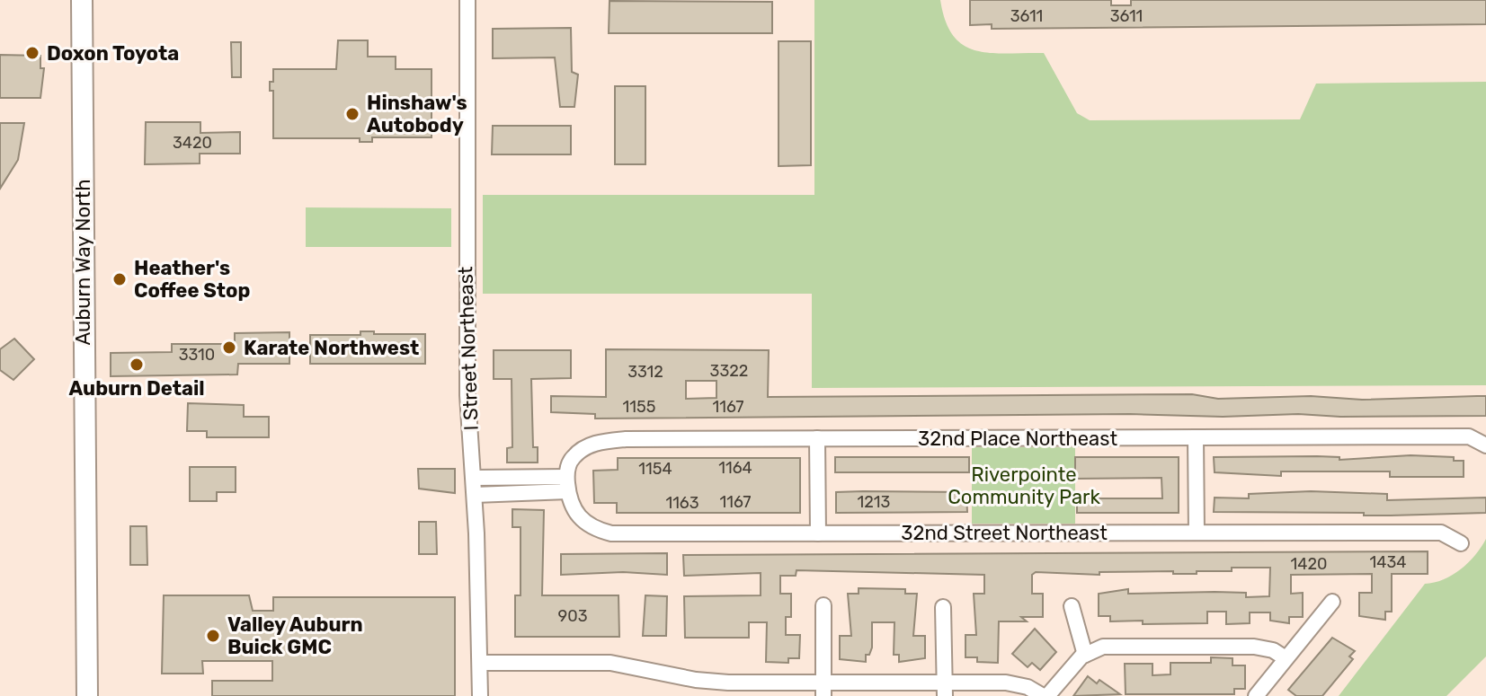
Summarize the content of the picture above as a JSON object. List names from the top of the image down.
{
  "streets": {
    "main road": ["Auburn Way North"],
    "street": ["I Street Northeast", "32nd Place Northeast", "32nd Street Northeast"]
  },
  "crossings": [
    ["32nd Place Northeast", "32nd Street Northeast"]
  ],
  "parks": ["Riverpointe Community Park"],
  "places": [
    "Doxon Toyota",
    "Hinshaw's Autobody",
    "Heather's Coffee Stop",
    "Karate Northwest",
    "Auburn Detail",
    "Valley Auburn Buick GMC"
  ],
  "house_numbers": [
    "3611",
    "3611",
    "3420",
    "3310",
    "3322",
    "3312",
    "1155",
    "1167",
    "1164",
    "1154",
    "1167",
    "1213",
    "1163",
    "1434",
    "1420",
    "903"
  ]
}
